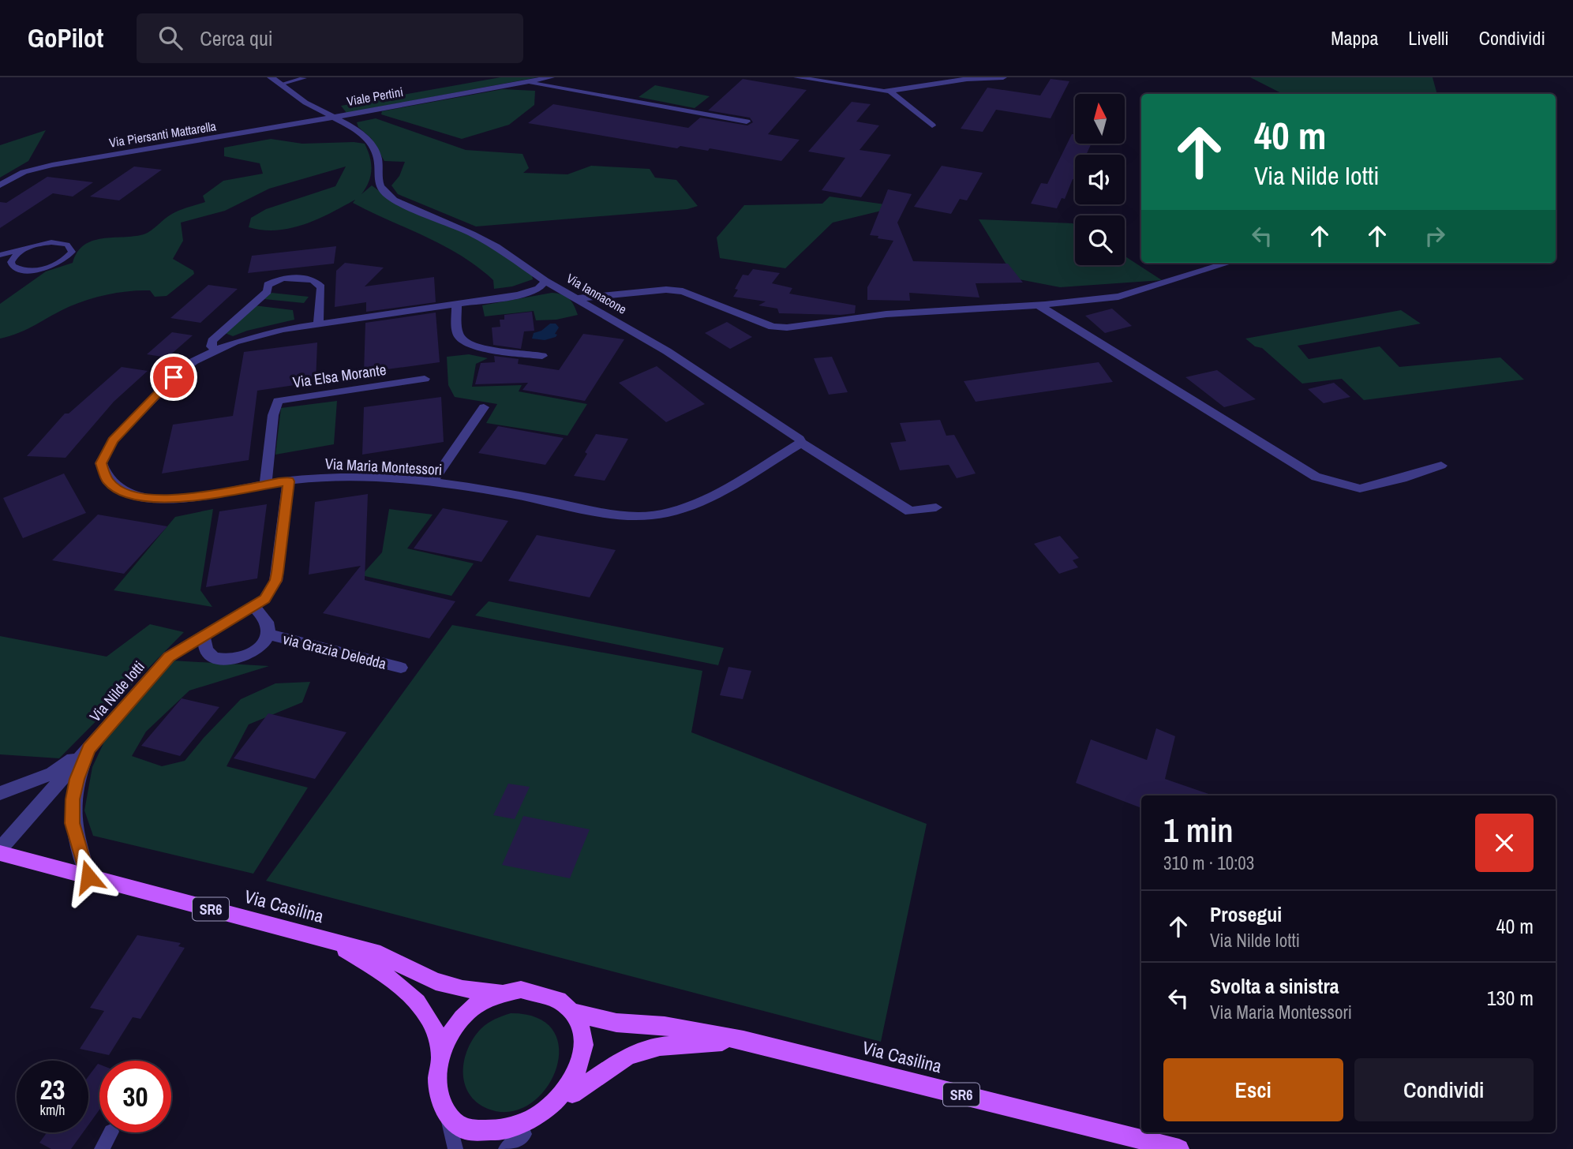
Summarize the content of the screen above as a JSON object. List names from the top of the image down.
{
  "streets": {
    "main road": ["Via Casilina", "SR6"],
    "street": [
      "Viale Pertini",
      "Via Piersanti Mattarella",
      "Via Iannacone",
      "Via Elsa Morante",
      "Via Maria Montessori",
      "via Grazia Deledda",
      "Via Nilde Iotti"
    ]
  },
  "crossings": [
    ["Viale Pertini", "Via Piersanti Mattarella"],
    ["Viale Pertini", "Via Iannacone"],
    ["Via Piersanti Mattarella", "Via Iannacone"],
    ["Via Iannacone", "Via Maria Montessori"],
    ["Via Elsa Morante", "Via Maria Montessori"],
    ["Via Maria Montessori", "Via Nilde Iotti"]
  ],
  "north": "top",
  "page": {
    "header": "GoPilot",
    "search": "Cerca qui",
    "nav": ["Mappa", "Livelli", "Condividi"],
    "turn": ["40 m", "Via Nilde Iotti"],
    "heading": ["1 min", "310 m · 10:03"],
    "list": [
      {
        "name": "Prosegui",
        "note": "Via Nilde Iotti",
        "value": "40 m"
      },
      {
        "name": "Svolta a sinistra",
        "note": "Via Maria Montessori",
        "value": "130 m"
      }
    ],
    "buttons": ["Esci", "Condividi"],
    "speed": "23 km/h",
    "limit": "30"
  }
}
